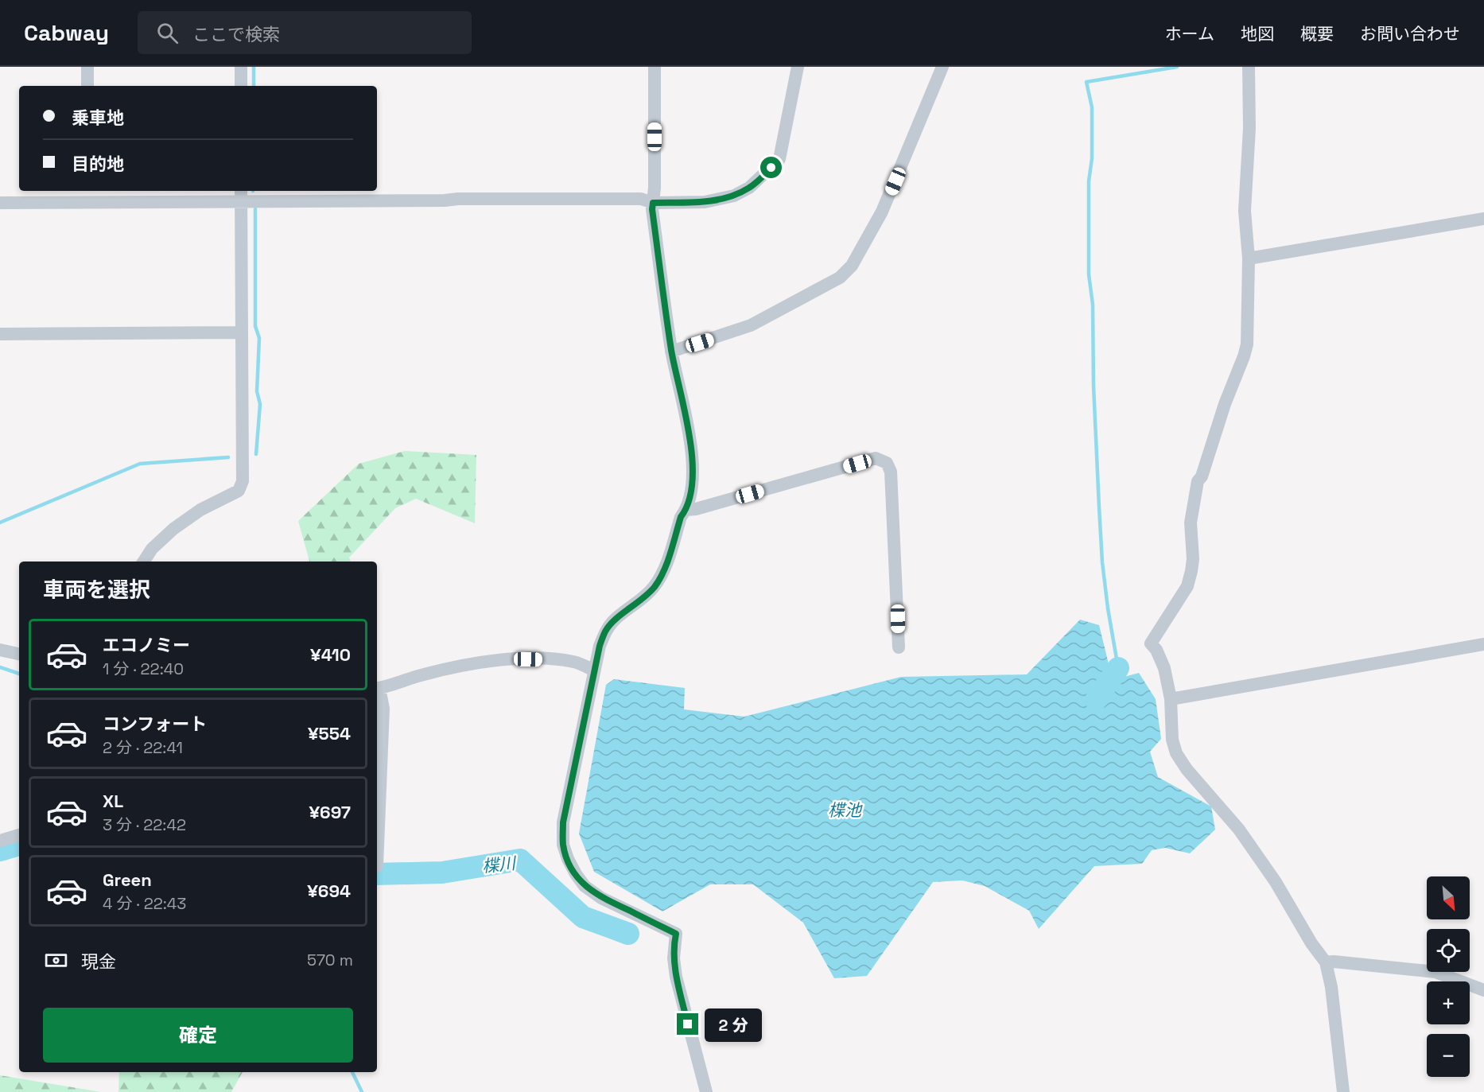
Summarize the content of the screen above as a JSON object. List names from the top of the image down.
{
  "water": ["楪池", "楪川"],
  "north": "bottom right",
  "page": {
    "header": "Cabway",
    "search": "ここで検索",
    "nav": [
      "ホーム",
      "地図",
      "概要",
      "お問い合わせ"
    ],
    "banner": ["乗車地", "目的地"],
    "heading": "車両を選択",
    "list": [
      {
        "name": "エコノミー",
        "note": "1 分 · 22:40",
        "value": "¥410"
      },
      {
        "name": "コンフォート",
        "note": "2 分 · 22:41",
        "value": "¥554"
      },
      {
        "name": "XL",
        "note": "3 分 · 22:42",
        "value": "¥697"
      },
      {
        "name": "Green",
        "note": "4 分 · 22:43",
        "value": "¥694"
      }
    ],
    "map_buttons": ["+", "−"],
    "pay": ["現金", "570 m"],
    "buttons": "確定",
    "bubble": "2 分"
  }
}
